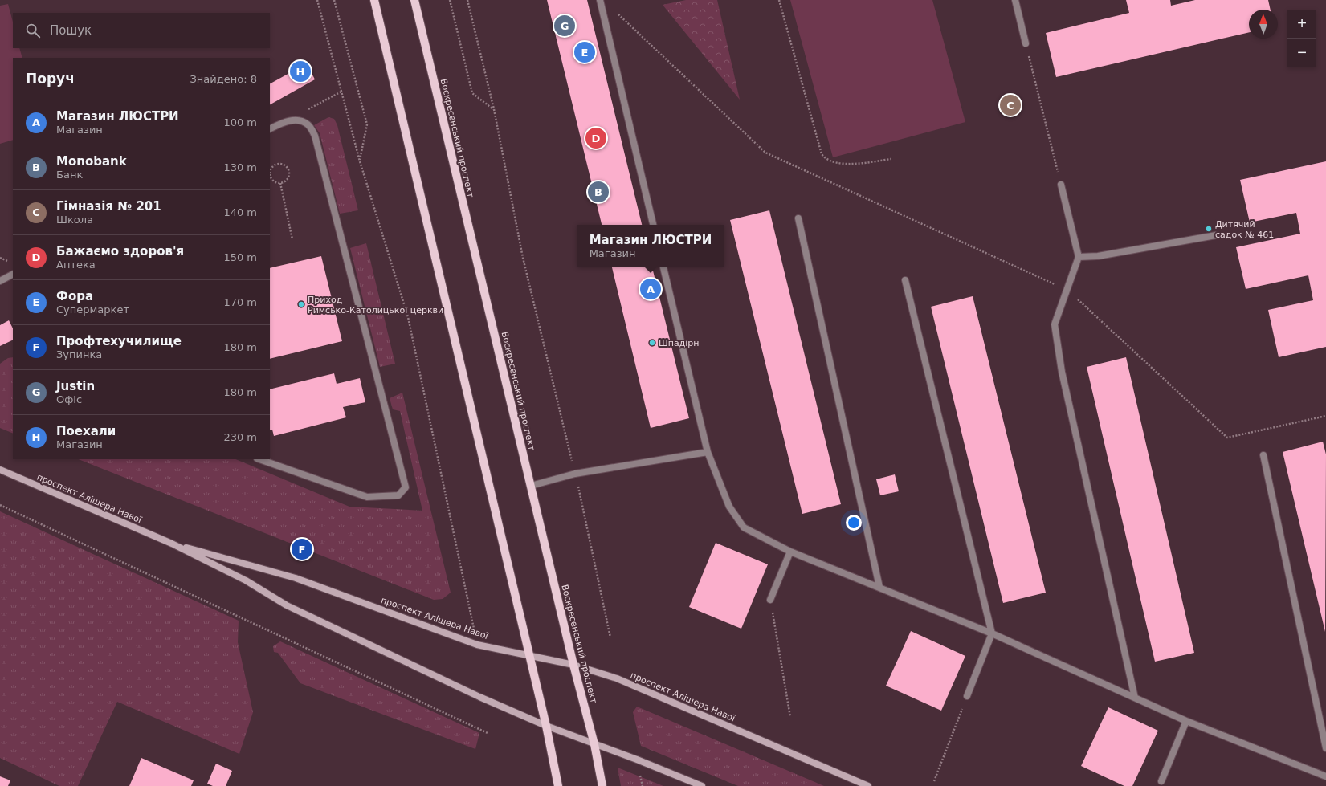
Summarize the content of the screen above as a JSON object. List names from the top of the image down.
{
  "streets": {
    "main road": ["Воскресенський проспект"],
    "street": ["проспект Алішера Навої"]
  },
  "crossings": [
    ["Воскресенський проспект", "проспект Алішера Навої"]
  ],
  "places": ["Дитячий садок № 461", "Приход Римсько-Католицької церкви", "Шпадірн"],
  "north": "top",
  "page": {
    "map_buttons": ["+", "−"],
    "search": "Пошук",
    "pins": [
      "G",
      "E",
      "H",
      "C",
      "D",
      "B",
      "A",
      "F"
    ],
    "heading": ["Поруч", "Знайдено: 8"],
    "list": [
      {
        "mark": "A",
        "name": "Магазин ЛЮСТРИ",
        "note": "Магазин",
        "value": "100 m"
      },
      {
        "mark": "B",
        "name": "Monobank",
        "note": "Банк",
        "value": "130 m"
      },
      {
        "mark": "C",
        "name": "Гімназія № 201",
        "note": "Школа",
        "value": "140 m"
      },
      {
        "mark": "D",
        "name": "Бажаємо здоров'я",
        "note": "Аптека",
        "value": "150 m"
      },
      {
        "mark": "E",
        "name": "Фора",
        "note": "Супермаркет",
        "value": "170 m"
      },
      {
        "mark": "F",
        "name": "Профтехучилище",
        "note": "Зупинка",
        "value": "180 m"
      },
      {
        "mark": "G",
        "name": "Justin",
        "note": "Офіс",
        "value": "180 m"
      },
      {
        "mark": "H",
        "name": "Поехали",
        "note": "Магазин",
        "value": "230 m"
      }
    ],
    "popup": ["Магазин ЛЮСТРИ", "Магазин"]
  }
}
